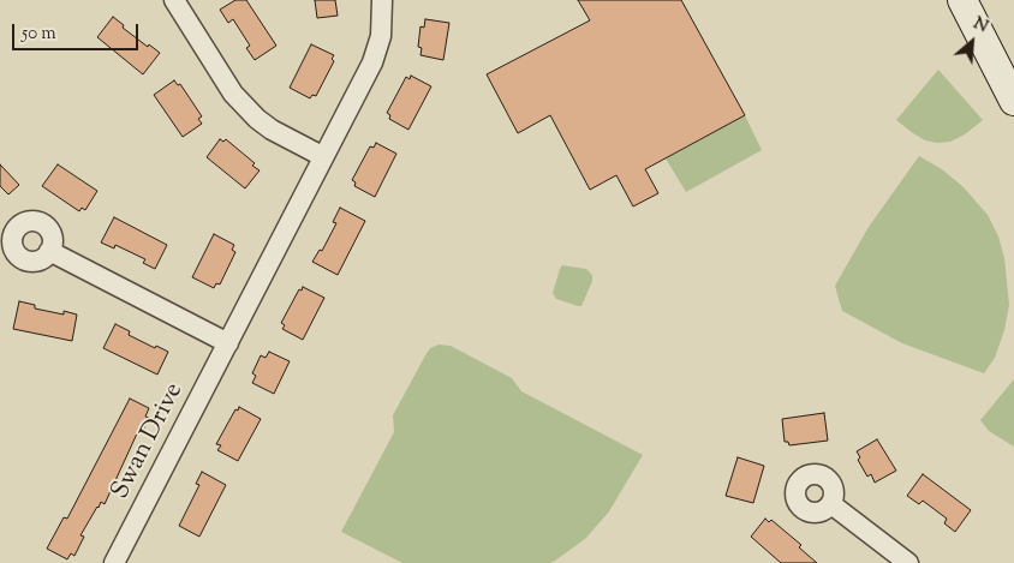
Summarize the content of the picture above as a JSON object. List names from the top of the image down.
{
  "streets": {
    "street": ["Swan Drive"]
  },
  "scale_bar": "50 m",
  "north": "top right"
}
